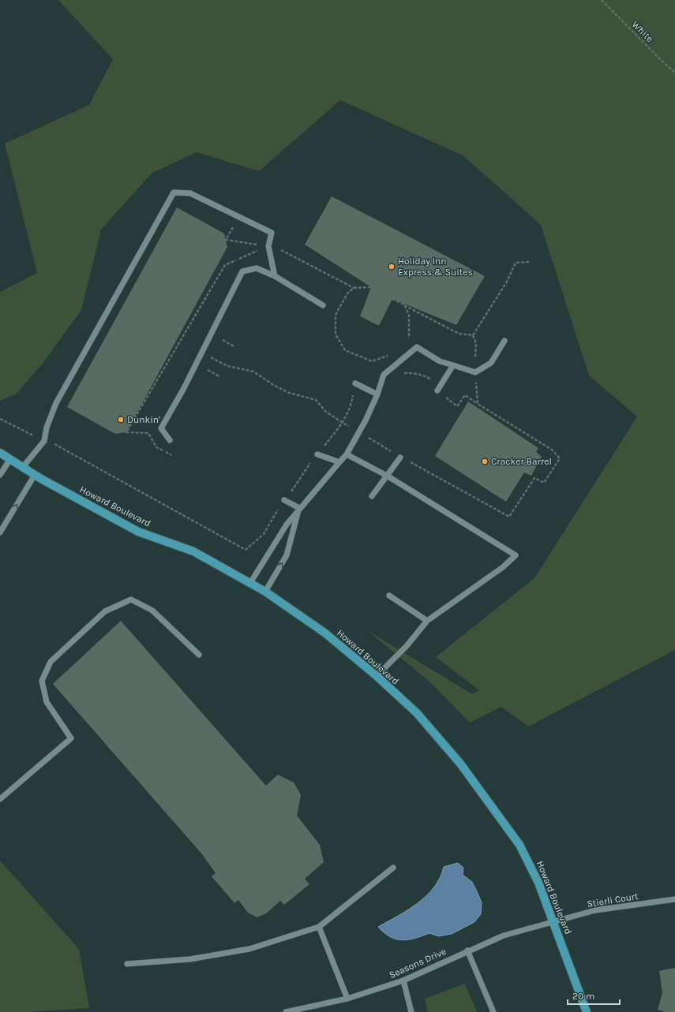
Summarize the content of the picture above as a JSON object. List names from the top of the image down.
{
  "streets": {
    "main road": ["Howard Boulevard"],
    "street": ["Stierli Court", "Seasons Drive"],
    "path": ["White"]
  },
  "crossings": [
    ["Howard Boulevard", "Stierli Court"],
    ["Howard Boulevard", "Seasons Drive"],
    ["Stierli Court", "Seasons Drive"]
  ],
  "places": ["Holiday Inn Express & Suites", "Dunkin'", "Cracker Barrel"],
  "scale_bar": "20 m"
}
